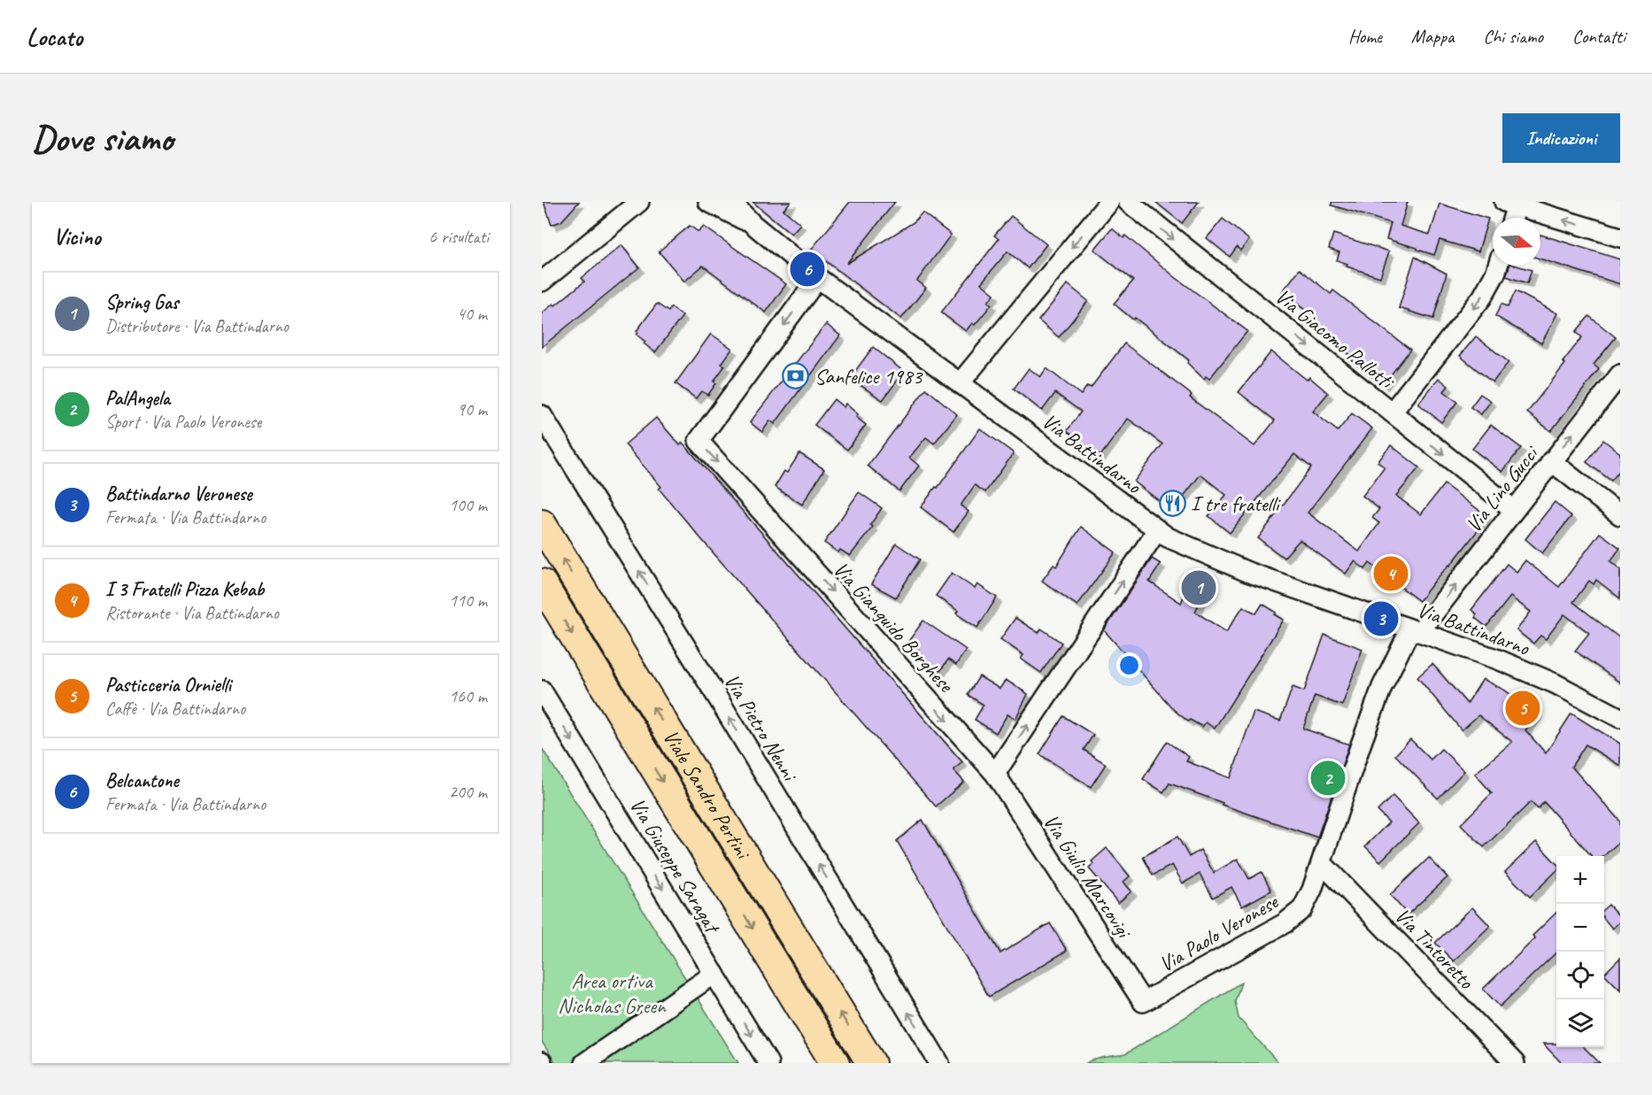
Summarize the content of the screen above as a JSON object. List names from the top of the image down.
{
  "streets": {
    "highway": ["Viale Sandro Pertini"],
    "street": [
      "Via Giacomo Pallotti",
      "Via Battindarno",
      "Via Lino Gucci",
      "Via Gianguido Borghese",
      "Via Pietro Nenni",
      "Via Giuseppe Saragat",
      "Via Giulio Marcovigi",
      "Via Paolo Veronese",
      "Via Tintoretto"
    ]
  },
  "crossings": [
    ["Via Giacomo Pallotti", "Via Lino Gucci"],
    ["Via Battindarno", "Via Lino Gucci"],
    ["Via Battindarno", "Via Gianguido Borghese"],
    ["Via Battindarno", "Via Paolo Veronese"],
    ["Via Lino Gucci", "Via Paolo Veronese"],
    ["Via Gianguido Borghese", "Via Giulio Marcovigi"],
    ["Via Giulio Marcovigi", "Via Paolo Veronese"],
    ["Via Paolo Veronese", "Via Tintoretto"]
  ],
  "one_way": [
    "Via Giacomo Pallotti",
    "Via Gianguido Borghese",
    "Via Pietro Nenni",
    "Via Giuseppe Saragat"
  ],
  "parks": ["Area ortiva Nicholas Green"],
  "places": {
    "bank": ["Sanfelice 1983"],
    "restaurant": ["I tre fratelli"]
  },
  "north": "right",
  "page": {
    "header": "Locato",
    "nav": [
      "Home",
      "Mappa",
      "Chi siamo",
      "Contatti"
    ],
    "buttons": "Indicazioni",
    "title": "Dove siamo",
    "heading": ["Vicino", "6 risultati"],
    "pins": [
      "6",
      "4",
      "1",
      "3",
      "5",
      "2"
    ],
    "list": [
      {
        "mark": "1",
        "name": "Spring Gas",
        "note": "Distributore · Via Battindarno",
        "value": "40 m"
      },
      {
        "mark": "2",
        "name": "PalAngela",
        "note": "Sport · Via Paolo Veronese",
        "value": "90 m"
      },
      {
        "mark": "3",
        "name": "Battindarno Veronese",
        "note": "Fermata · Via Battindarno",
        "value": "100 m"
      },
      {
        "mark": "4",
        "name": "I 3 Fratelli Pizza Kebab",
        "note": "Ristorante · Via Battindarno",
        "value": "110 m"
      },
      {
        "mark": "5",
        "name": "Pasticceria Ornielli",
        "note": "Caffè · Via Battindarno",
        "value": "160 m"
      },
      {
        "mark": "6",
        "name": "Belcantone",
        "note": "Fermata · Via Battindarno",
        "value": "200 m"
      }
    ],
    "map_buttons": ["+", "−"]
  }
}
